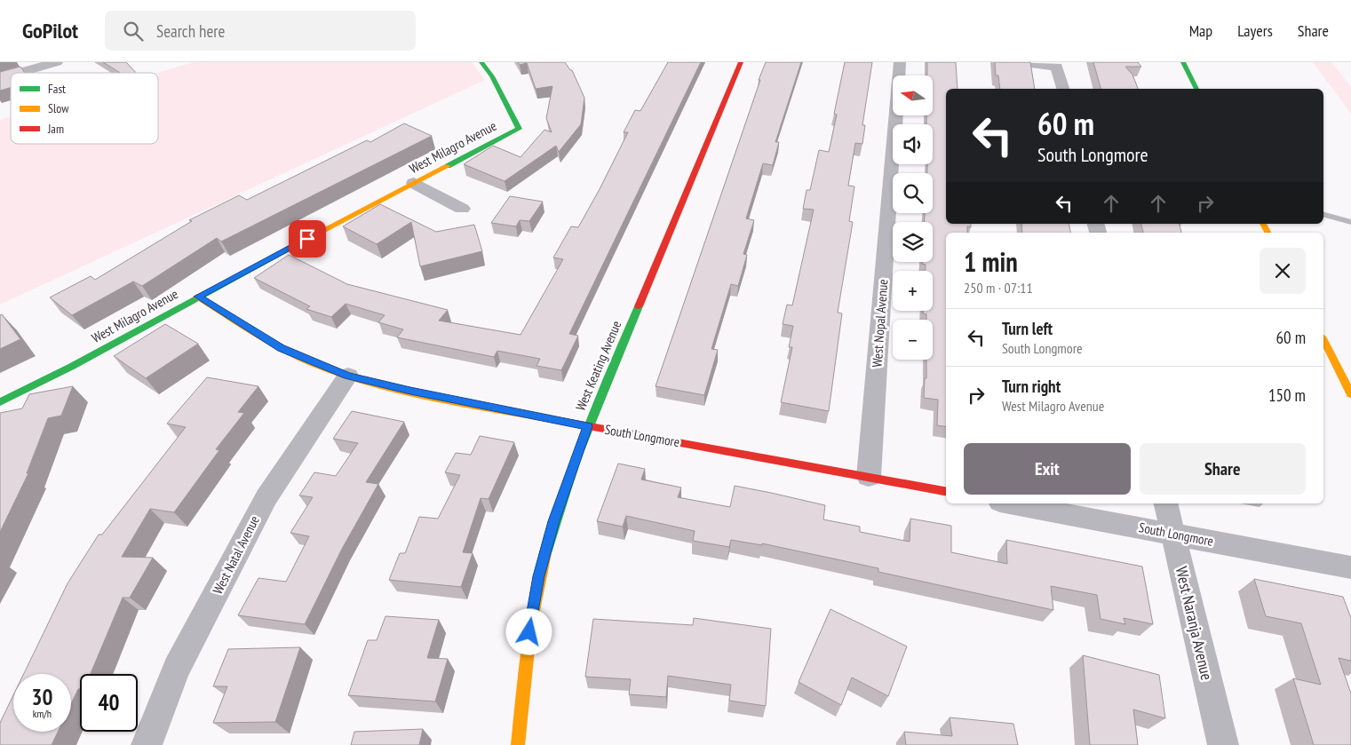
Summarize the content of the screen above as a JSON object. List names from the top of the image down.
{
  "streets": {
    "street": [
      "West Milagro Avenue",
      "West Nopal Avenue",
      "West Keating Avenue",
      "South Longmore",
      "West Natal Avenue",
      "West Naranja Avenue"
    ]
  },
  "crossings": [
    ["West Milagro Avenue", "South Longmore"],
    ["West Nopal Avenue", "South Longmore"],
    ["West Keating Avenue", "South Longmore"],
    ["South Longmore", "West Natal Avenue"],
    ["South Longmore", "West Naranja Avenue"]
  ],
  "legend": ["Fast", "Slow", "Jam"],
  "north": "left",
  "page": {
    "header": "GoPilot",
    "search": "Search here",
    "nav": ["Map", "Layers", "Share"],
    "map_buttons": ["+", "−"],
    "turn": ["60 m", "South Longmore"],
    "heading": ["1 min", "250 m · 07:11"],
    "list": [
      {
        "name": "Turn left",
        "note": "South Longmore",
        "value": "60 m"
      },
      {
        "name": "Turn right",
        "note": "West Milagro Avenue",
        "value": "150 m"
      }
    ],
    "buttons": ["Exit", "Share"],
    "speed": "30 km/h",
    "limit": "40"
  }
}
